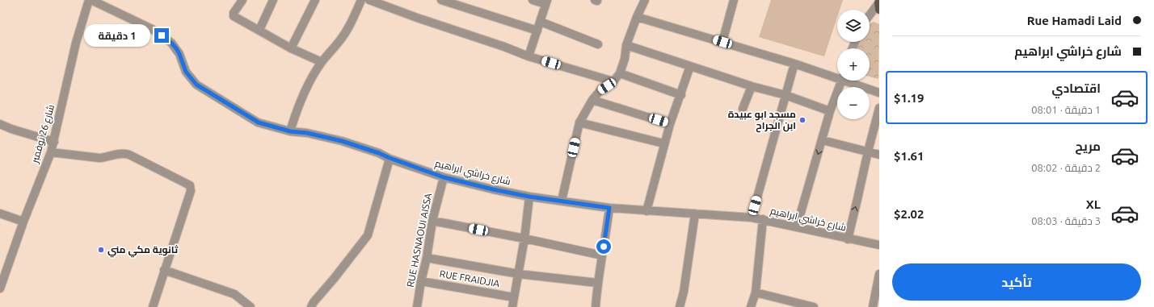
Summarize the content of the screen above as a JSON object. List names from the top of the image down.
{
  "streets": {
    "street": [
      "شارع 26 نوفمبر",
      "شارع خراشي ابراهيم",
      "RUE HASNAOUI AISSA",
      "RUE FRAIDJIA"
    ]
  },
  "crossings": [
    ["شارع خراشي ابراهيم", "RUE HASNAOUI AISSA"],
    ["RUE HASNAOUI AISSA", "RUE FRAIDJIA"]
  ],
  "places": ["مسجد ابو عبيدة ابن الجراح", "ثانوية مكي مني"],
  "page": {
    "banner": ["Rue Hamadi Laid", "شارع خراشي ابراهيم"],
    "map_buttons": ["+", "−"],
    "bubble": "1 دقيقة",
    "list": [
      {
        "name": "اقتصادي",
        "note": "1 دقيقة · 08:01",
        "value": "$1.19"
      },
      {
        "name": "مريح",
        "note": "2 دقيقة · 08:02",
        "value": "$1.61"
      },
      {
        "name": "XL",
        "note": "3 دقيقة · 08:03",
        "value": "$2.02"
      }
    ],
    "buttons": "تأكيد"
  }
}
